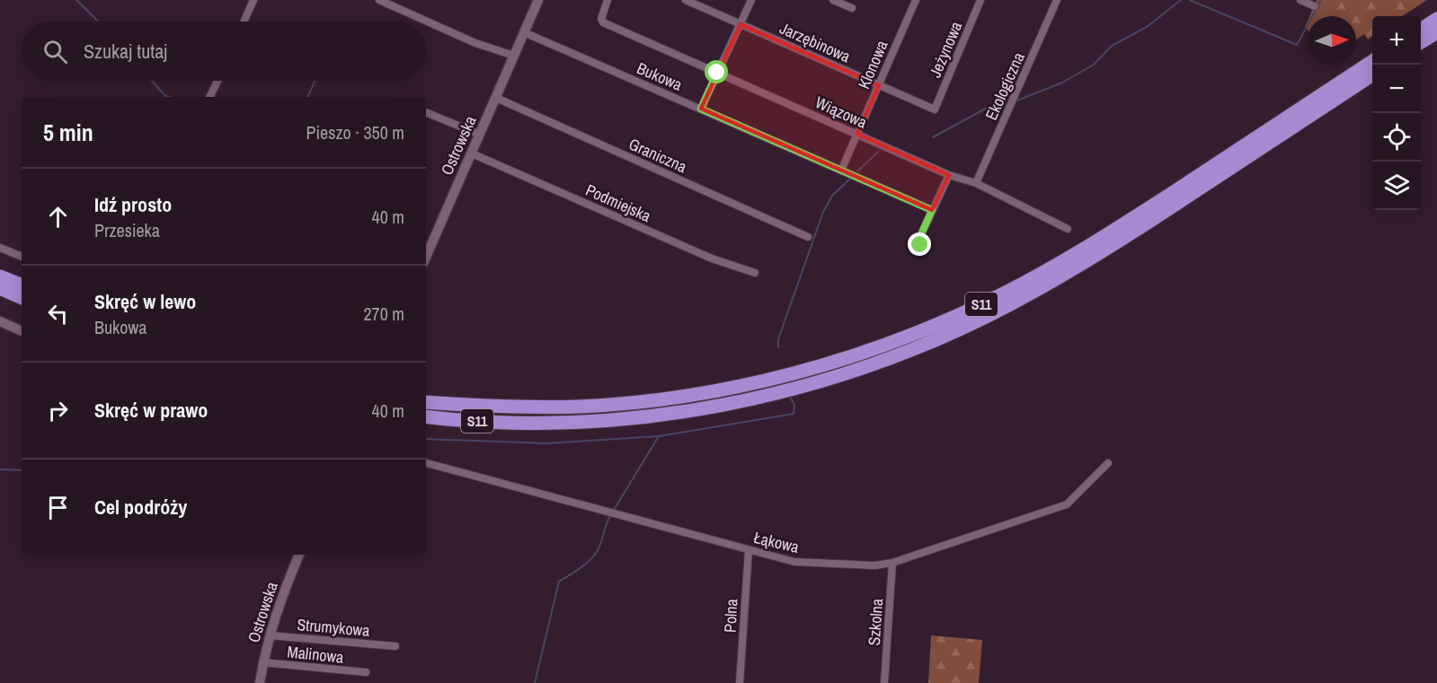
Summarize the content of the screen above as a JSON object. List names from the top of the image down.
{
  "streets": {
    "highway": ["S11"],
    "street": [
      "Jarzębinowa",
      "Jeżynowa",
      "Klonowa",
      "Bukowa",
      "Ekologiczna",
      "Wiązowa",
      "Ostrowska",
      "Graniczna",
      "Podmiejska",
      "Łąkowa",
      "Polna",
      "Szkolna",
      "Strumykowa",
      "Malinowa"
    ]
  },
  "crossings": [
    ["Jarzębinowa", "Jeżynowa"],
    ["Jarzębinowa", "Klonowa"],
    ["Klonowa", "Bukowa"],
    ["Klonowa", "Wiązowa"],
    ["Bukowa", "Ostrowska"],
    ["Ekologiczna", "Wiązowa"],
    ["Ostrowska", "Graniczna"],
    ["Ostrowska", "Podmiejska"],
    ["Ostrowska", "Strumykowa"],
    ["Ostrowska", "Malinowa"],
    ["Łąkowa", "Polna"],
    ["Łąkowa", "Szkolna"]
  ],
  "north": "right",
  "page": {
    "map_buttons": ["+", "−"],
    "search": "Szukaj tutaj",
    "heading": ["5 min", "Pieszo · 350 m"],
    "list": [
      ["Idź prosto", "Przesieka", "40 m"],
      ["Skręć w lewo", "Bukowa", "270 m"],
      ["Skręć w prawo", "40 m"],
      "Cel podróży"
    ]
  }
}
